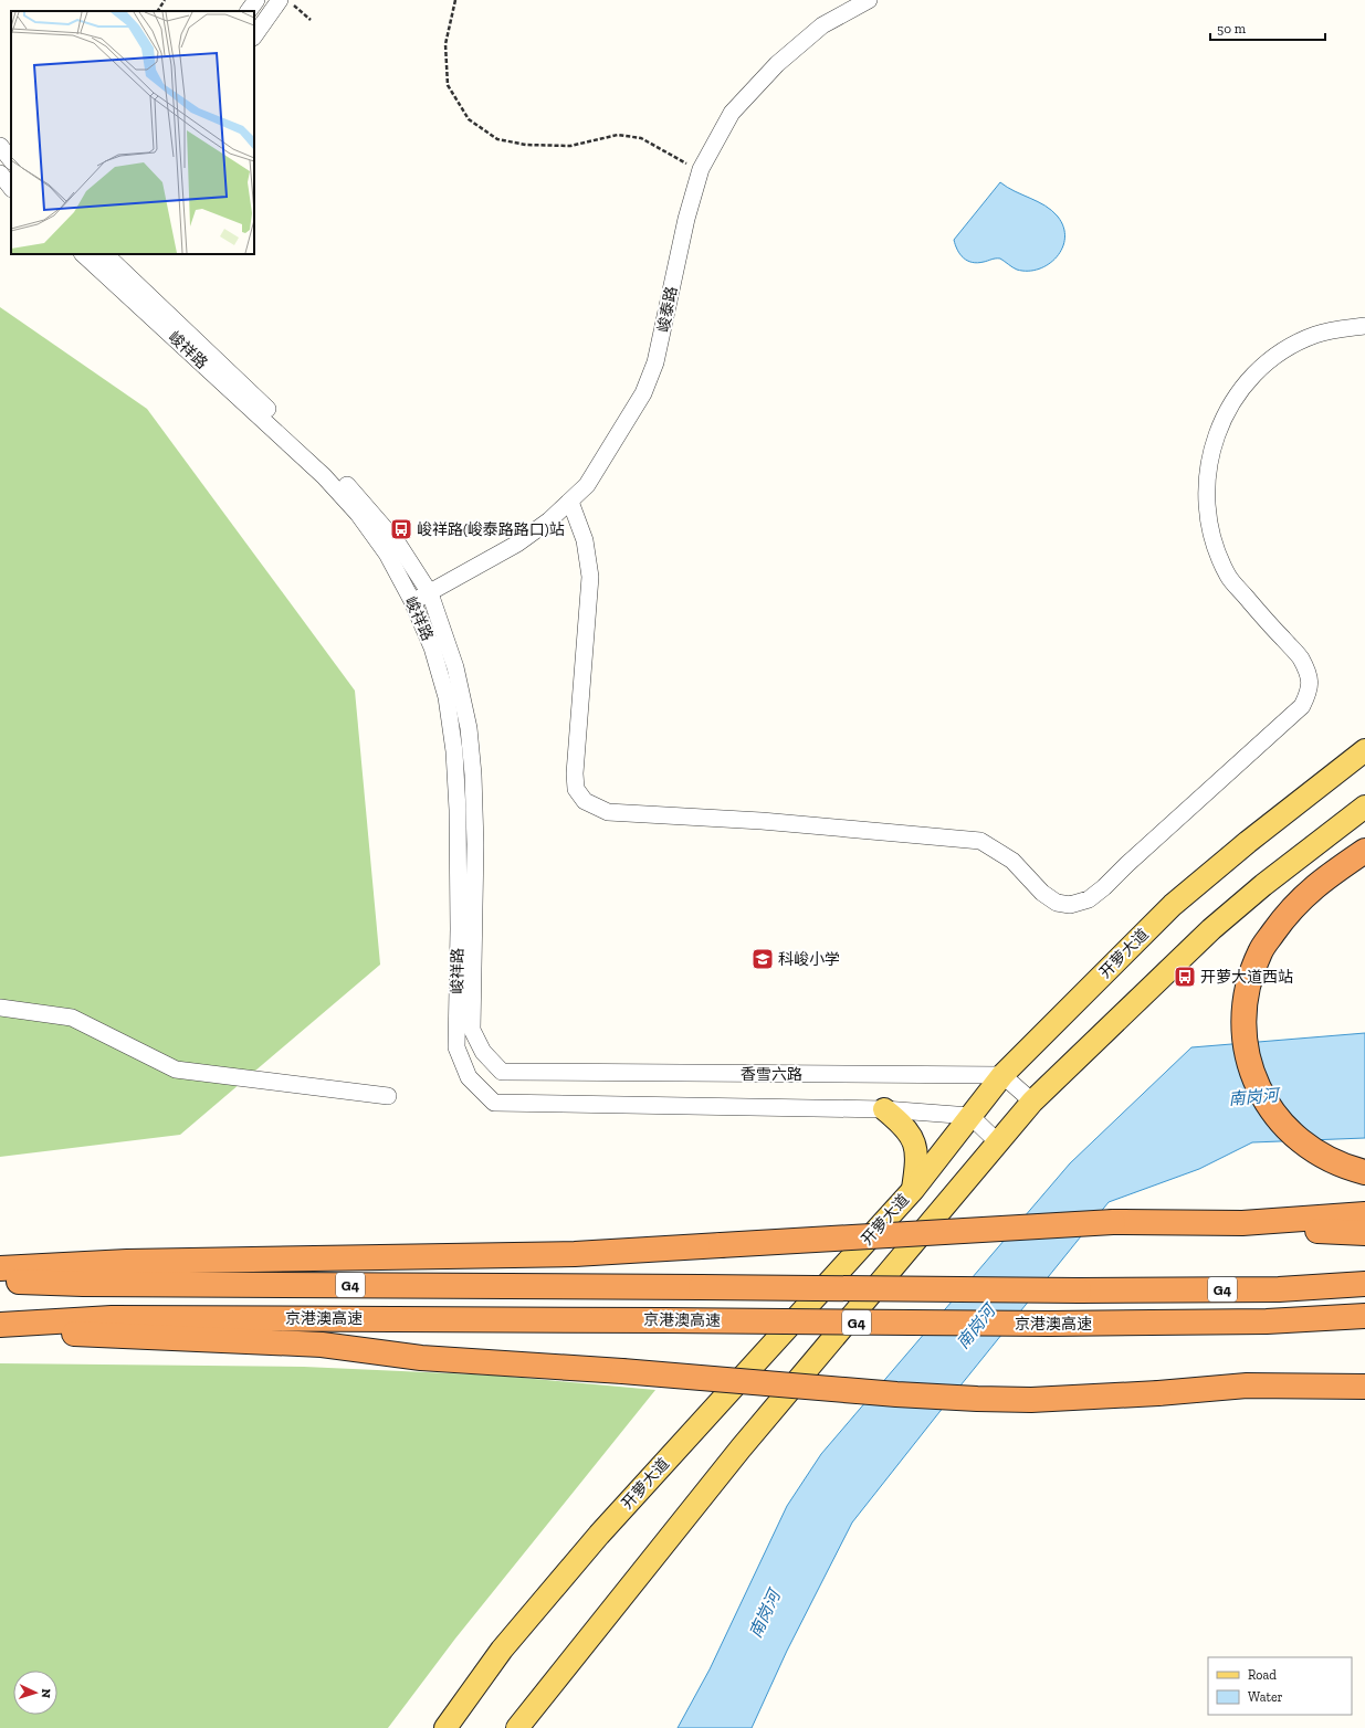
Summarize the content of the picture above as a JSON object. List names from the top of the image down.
{
  "streets": {
    "highway": ["G4", "京港澳高速"],
    "main road": ["开萝大道"],
    "street": ["峻泰路", "峻祥路", "香雪六路"]
  },
  "crossings": [
    ["峻泰路", "峻祥路"],
    ["峻祥路", "香雪六路"],
    ["开萝大道", "香雪六路"]
  ],
  "water": ["南岗河"],
  "places": {
    "bus stop": ["峻祥路(峻泰路路口)站", "开萝大道西站"],
    "school or university": ["科峻小学"]
  },
  "legend": ["Road", "Water"],
  "scale_bar": "50 m",
  "north": "right"
}
